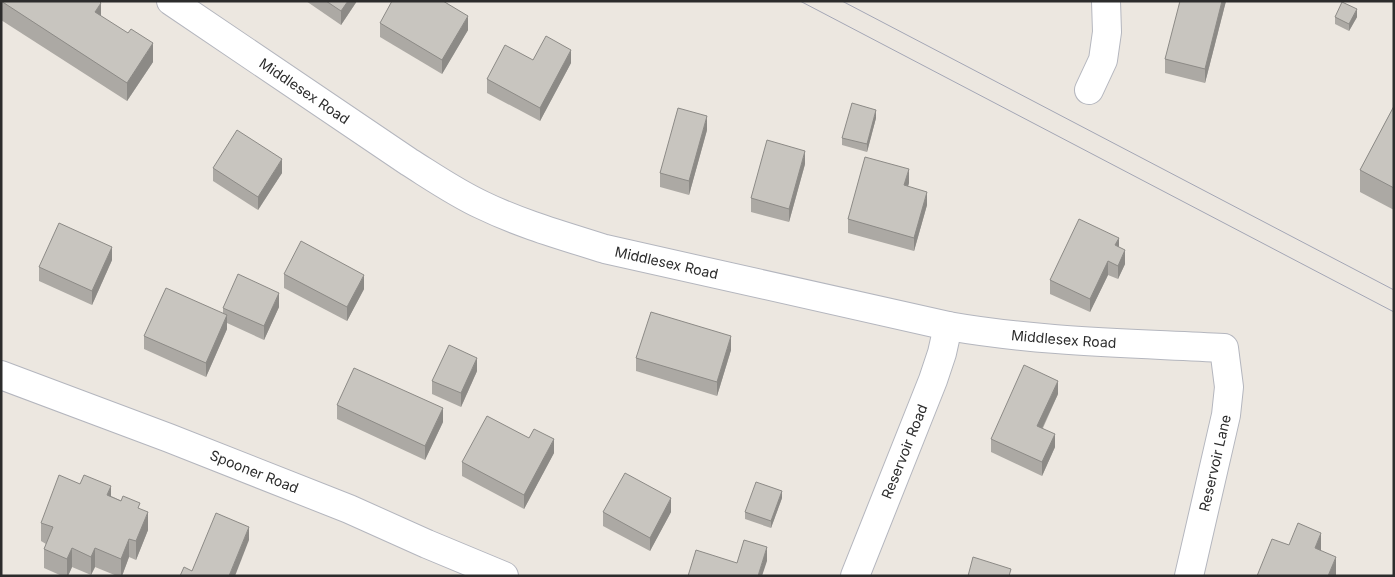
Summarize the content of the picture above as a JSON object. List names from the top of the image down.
{
  "streets": {
    "street": [
      "Middlesex Road",
      "Reservoir Road",
      "Reservoir Lane",
      "Spooner Road"
    ]
  },
  "crossings": [
    ["Middlesex Road", "Reservoir Road"],
    ["Middlesex Road", "Reservoir Lane"]
  ]
}
